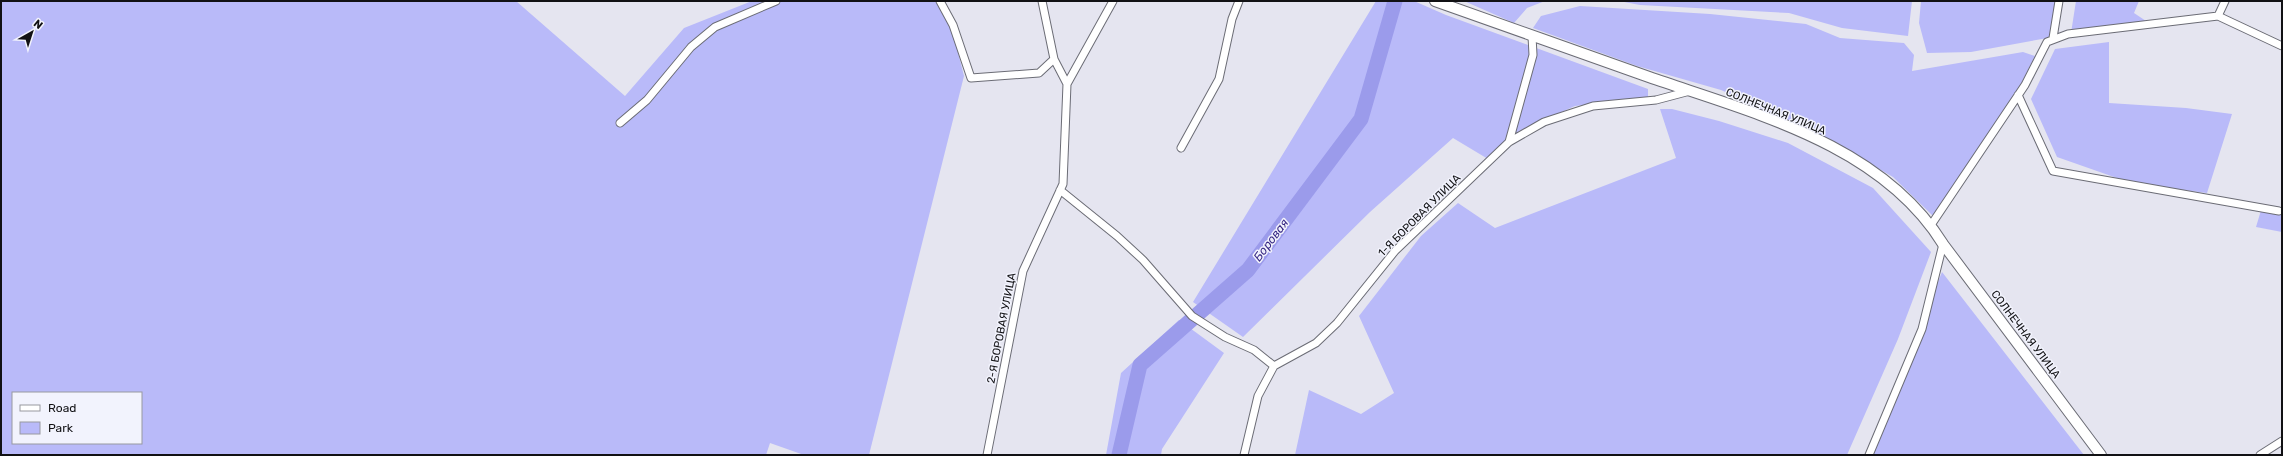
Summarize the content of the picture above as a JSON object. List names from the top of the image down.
{
  "streets": {
    "street": ["СОЛНЕЧНАЯ УЛИЦА", "1-Я БОРОВАЯ УЛИЦА", "2-Я БОРОВАЯ УЛИЦА"]
  },
  "crossings": [
    ["СОЛНЕЧНАЯ УЛИЦА", "1-Я БОРОВАЯ УЛИЦА"]
  ],
  "water": ["Боровая"],
  "legend": ["Road", "Park"],
  "north": "top right"
}
